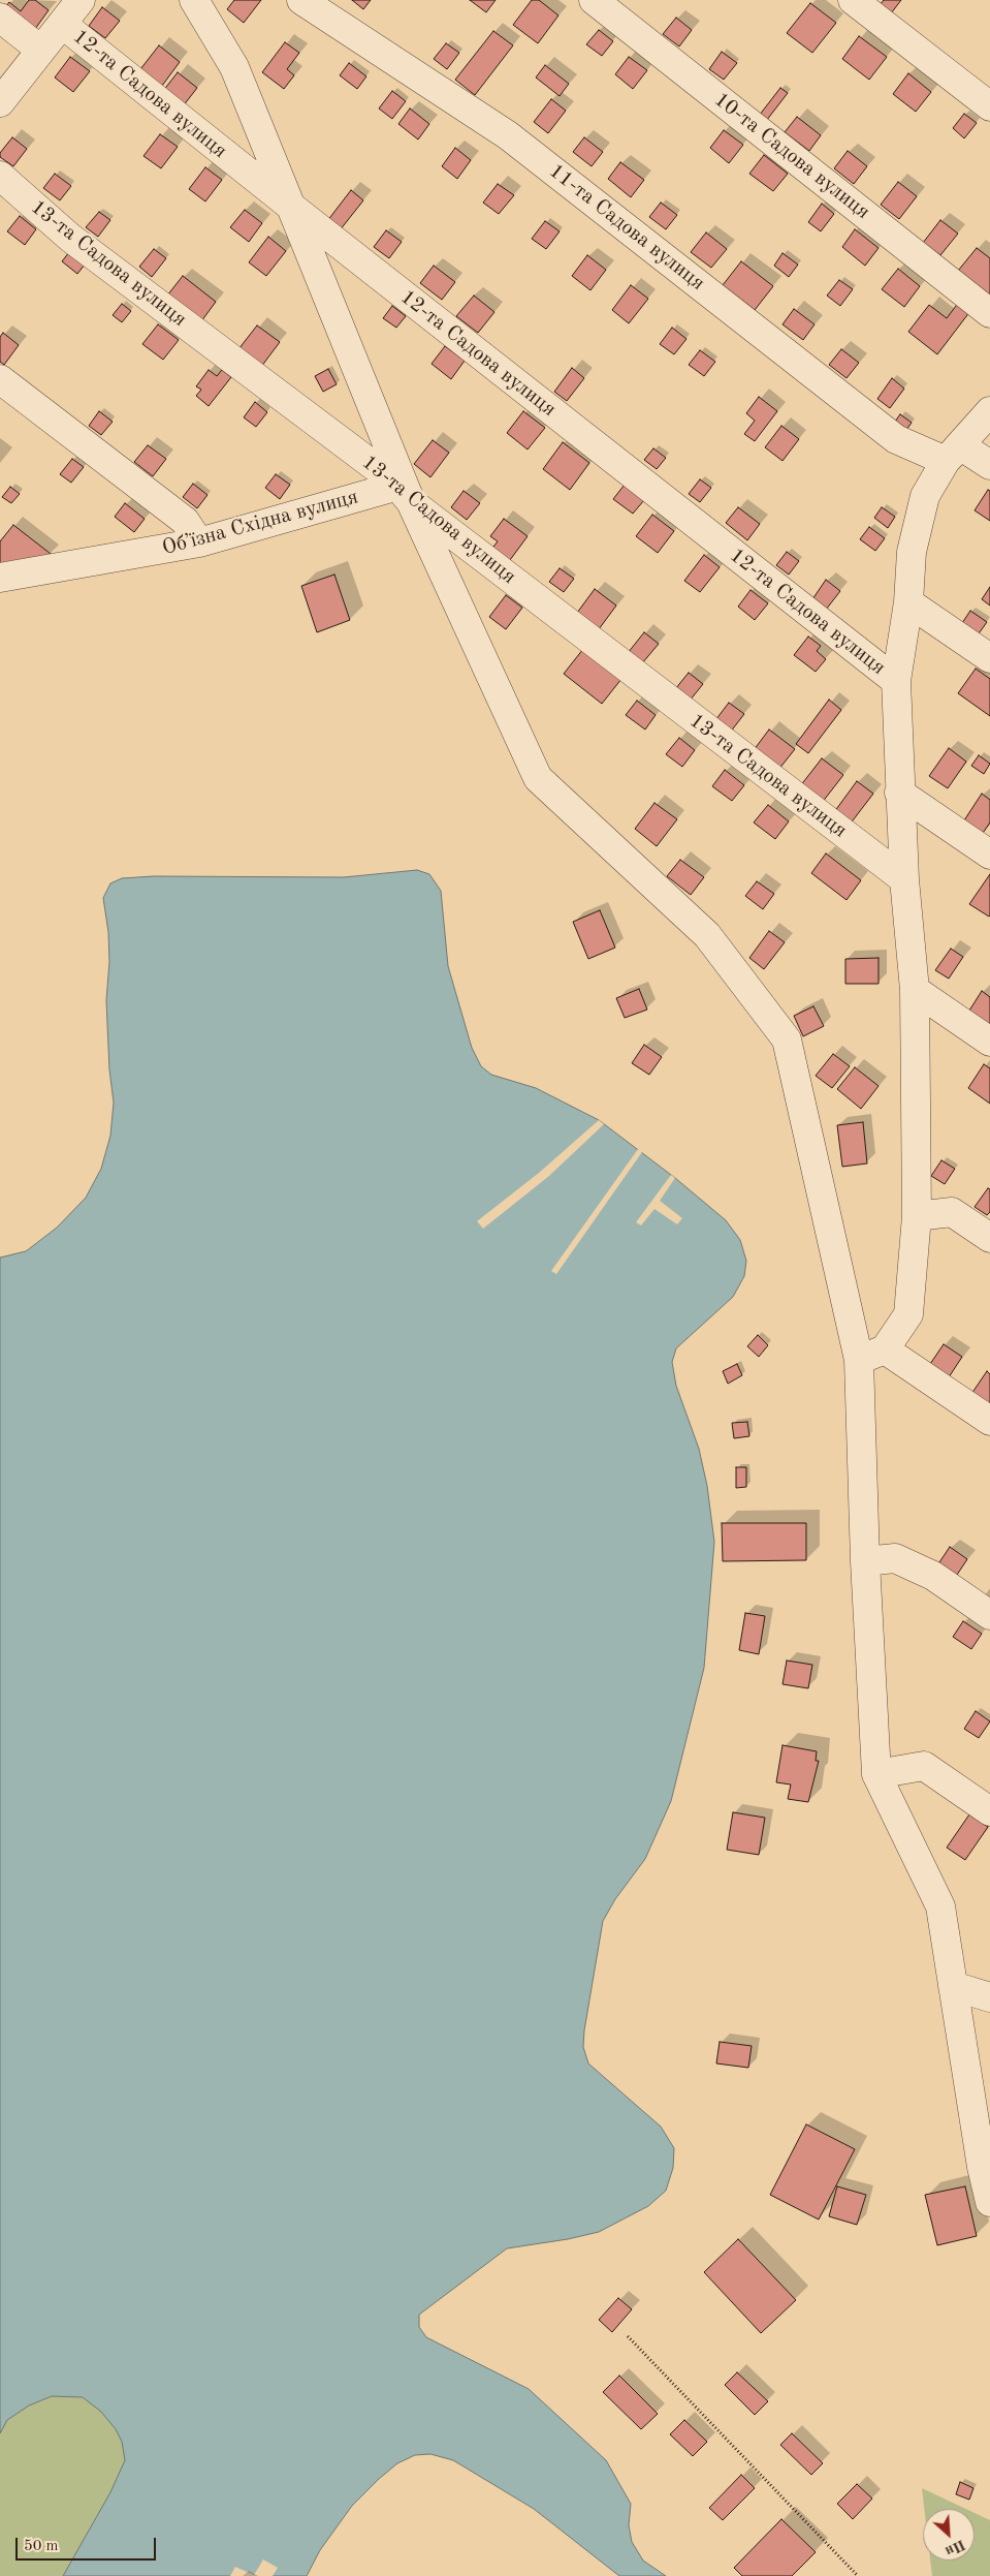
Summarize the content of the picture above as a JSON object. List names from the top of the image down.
{
  "streets": {
    "street": [
      "12-та Садова вулиця",
      "10-та Садова вулиця",
      "11-та Садова вулиця",
      "13-та Садова вулиця",
      "Обʼїзна Східна вулиця"
    ]
  },
  "crossings": [
    ["13-та Садова вулиця", "Обʼїзна Східна вулиця"]
  ],
  "scale_bar": "50 m",
  "north": "bottom right"
}
